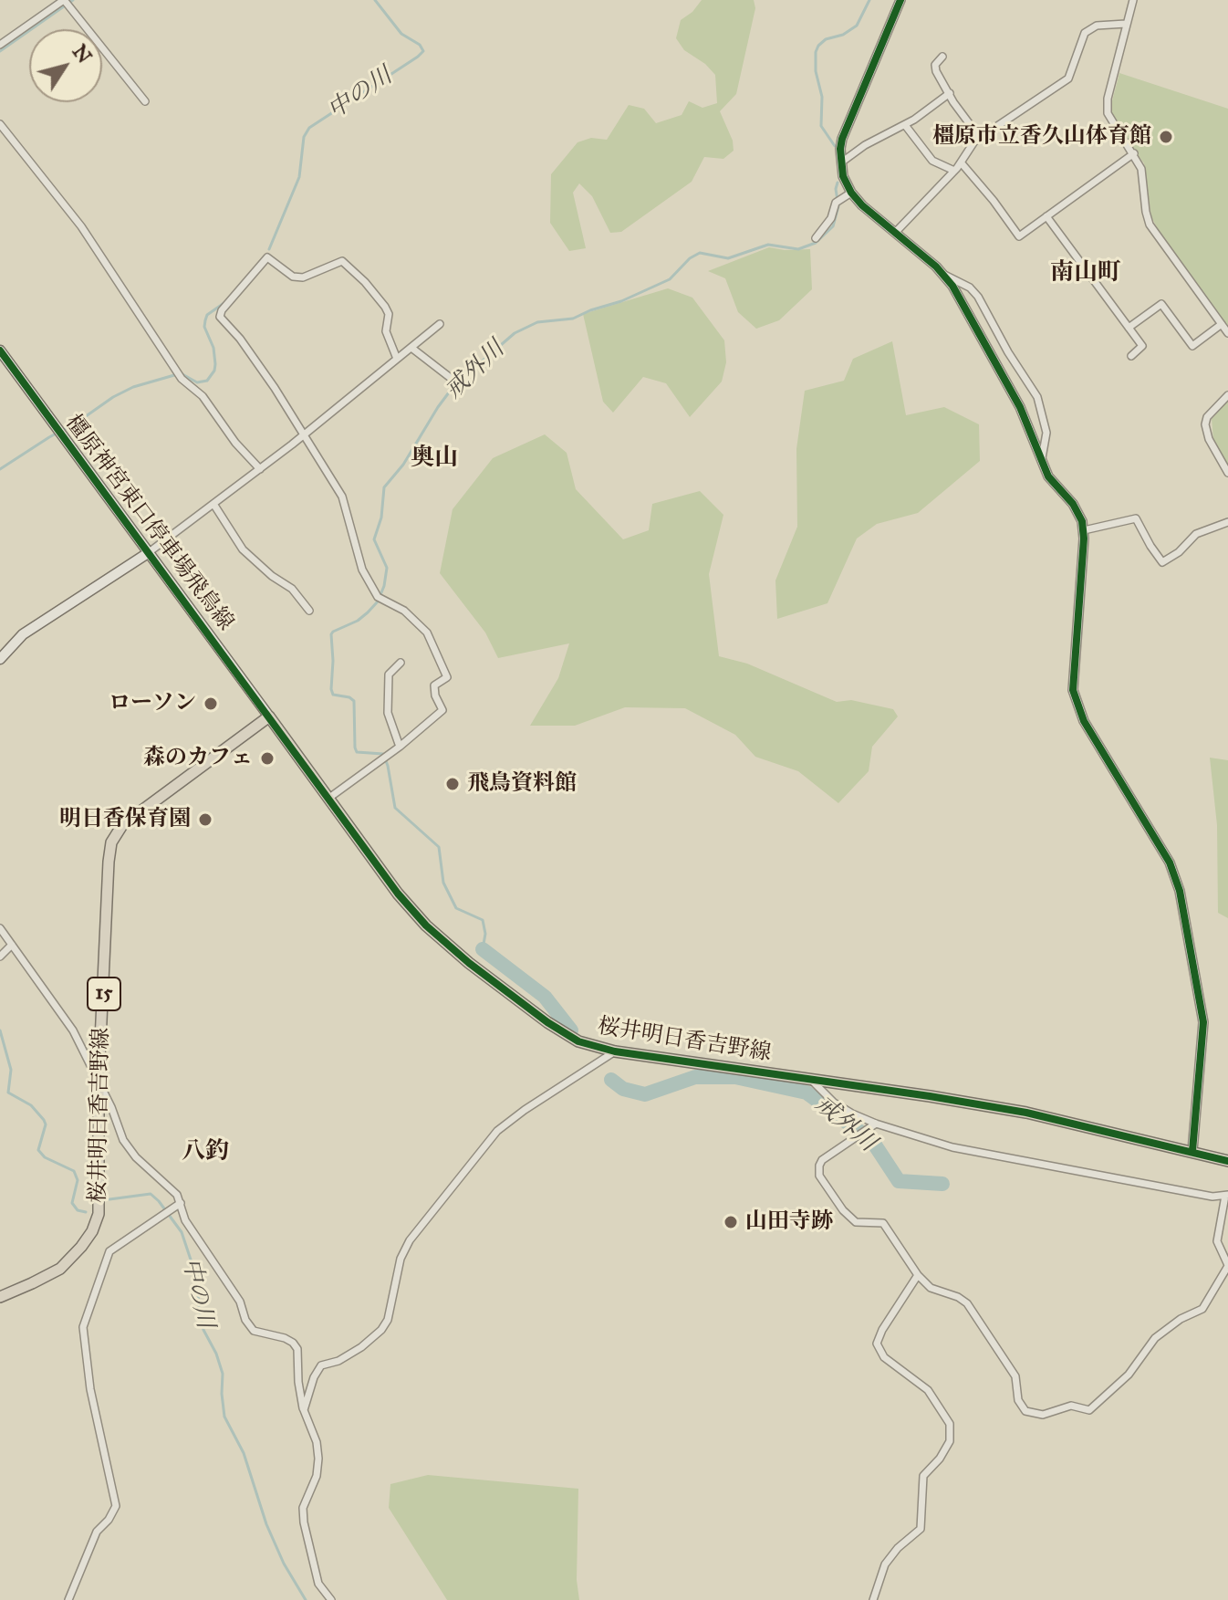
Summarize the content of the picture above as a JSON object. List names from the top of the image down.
{
  "streets": {
    "main road": ["橿原神宮東口停車場飛鳥線", "15", "桜井明日香吉野線"]
  },
  "crossings": [
    ["橿原神宮東口停車場飛鳥線", "桜井明日香吉野線"]
  ],
  "districts": ["南山町", "奥山", "八釣"],
  "water": ["中の川", "戒外川"],
  "places": [
    "橿原市立香久山体育館",
    "ローソン",
    "森のカフェ",
    "飛鳥資料館",
    "明日香保育園",
    "山田寺跡"
  ],
  "north": "top right"
}
